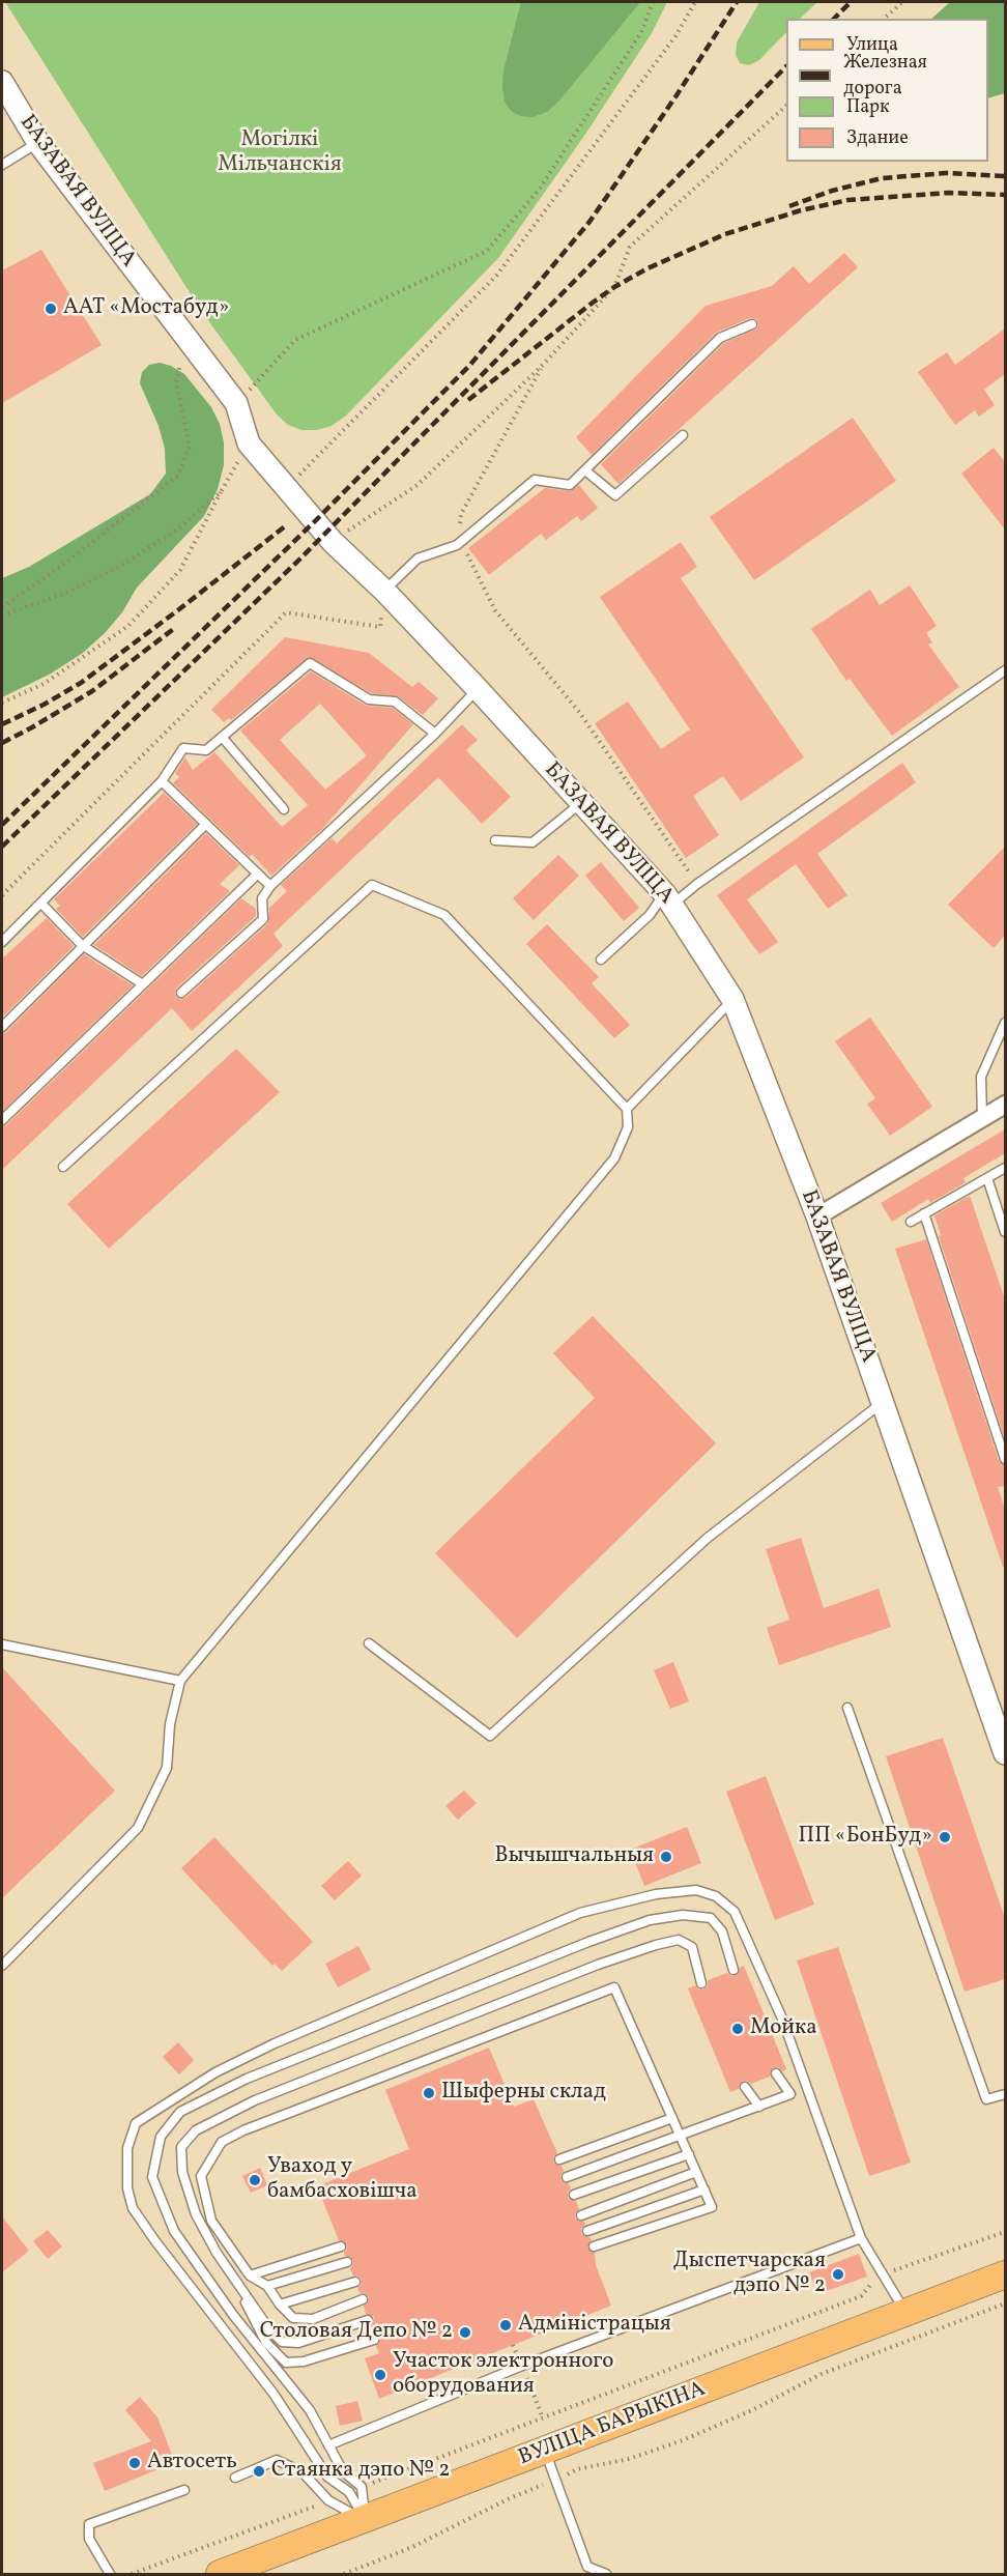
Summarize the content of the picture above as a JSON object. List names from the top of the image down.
{
  "streets": {
    "main road": ["ВУЛІЦА БАРЫКІНА"],
    "street": ["БАЗАВАЯ ВУЛІЦА"]
  },
  "parks": ["Могілкі Мільчанскія"],
  "places": [
    "ААТ «Мостабуд»",
    "ПП «БонБуд»",
    "Вычышчальныя",
    "Мойка",
    "Шыферны склад",
    "Уваход у бамбасховішча",
    "Дыспетчарская дэпо № 2",
    "Адміністрацыя",
    "Столовая Депо № 2",
    "Участок электронного оборудования",
    "Автосеть",
    "Стаянка дэпо № 2"
  ],
  "legend": [
    "Улица",
    "Железная дорога",
    "Парк",
    "Здание"
  ]
}
